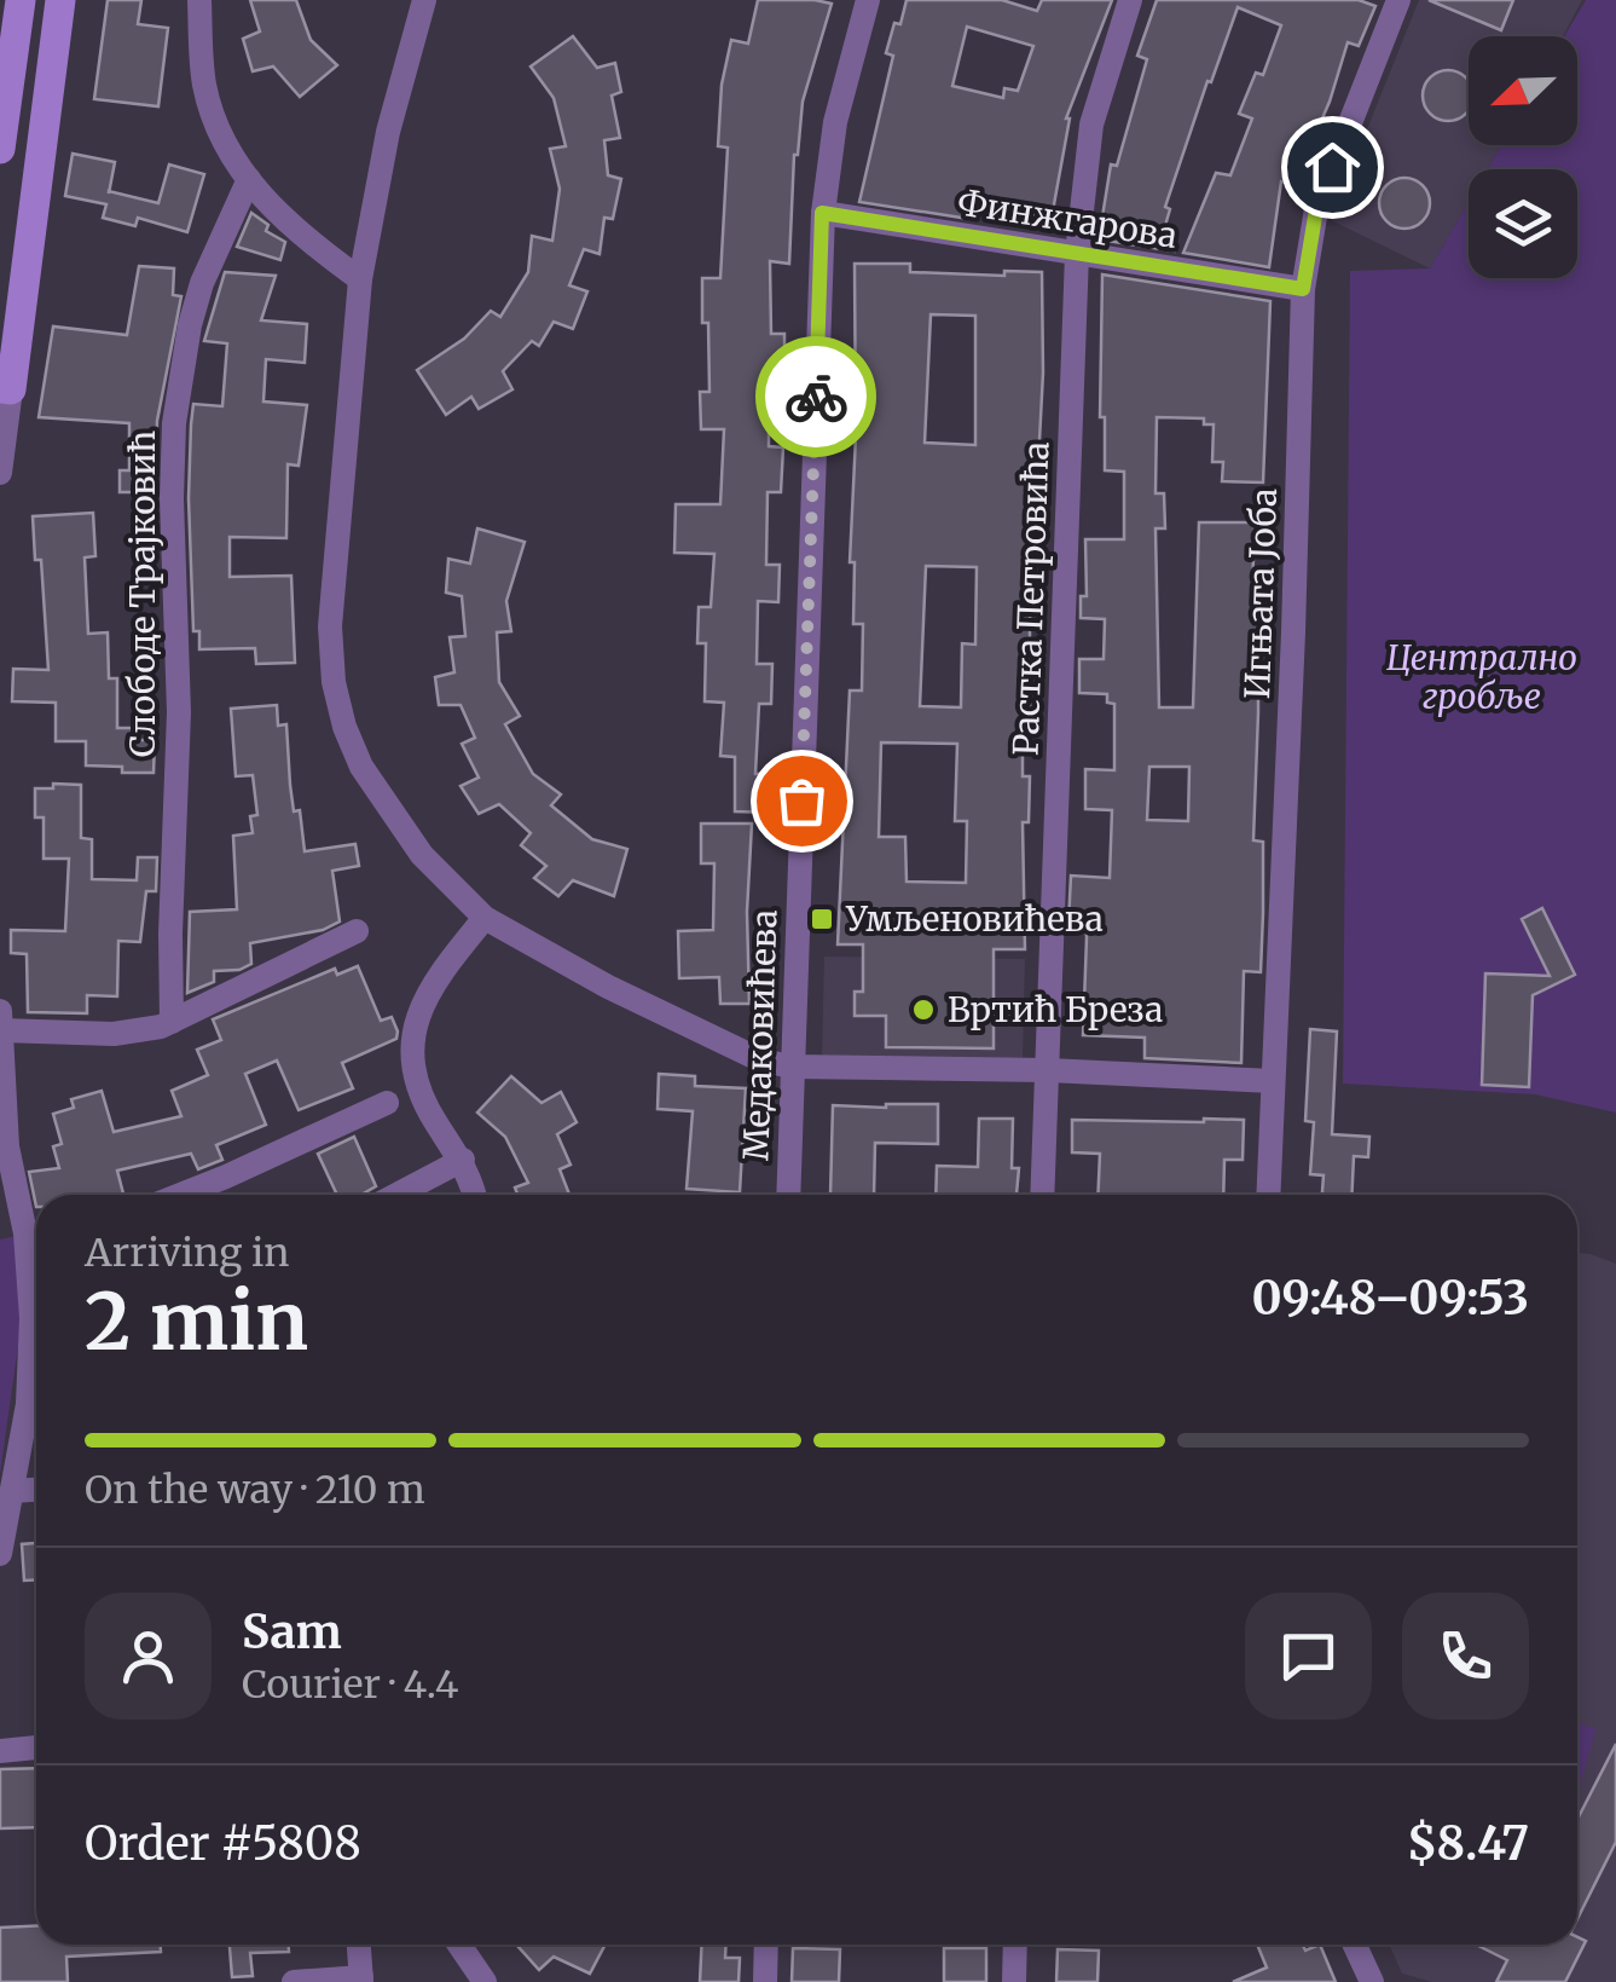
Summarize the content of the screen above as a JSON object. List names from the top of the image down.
{
  "streets": {
    "street": [
      "Финжгарова",
      "Слободе Трајковић",
      "Игњата Јоба",
      "Растка Петровића",
      "Медаковићева"
    ]
  },
  "crossings": [
    ["Финжгарова", "Игњата Јоба"],
    ["Финжгарова", "Растка Петровића"],
    ["Финжгарова", "Медаковићева"]
  ],
  "parks": ["Централно гробље"],
  "places": {
    "transit": ["Умљеновићева"],
    "other": ["Вртић Бреза"]
  },
  "north": "bottom left",
  "page": {
    "heading": ["2 min", "Arriving in", "09:48–09:53"],
    "panel": [
      "Sam",
      "Courier · 4.4",
      "Order #5808",
      "$8.47"
    ],
    "bar": "On the way · 210 m"
  }
}
